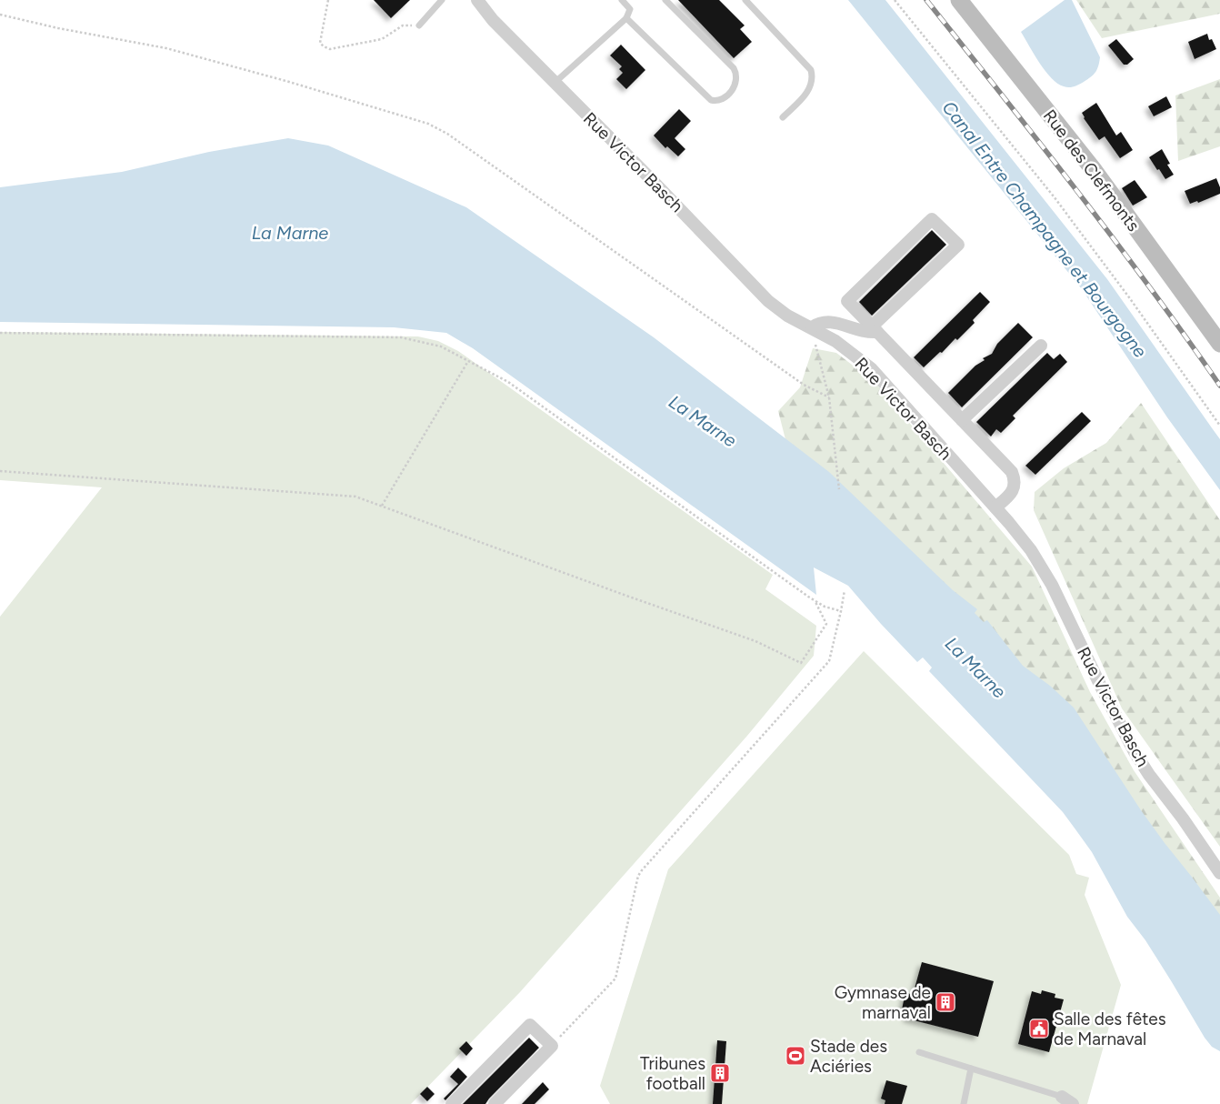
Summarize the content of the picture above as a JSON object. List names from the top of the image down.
{
  "streets": {
    "street": ["Rue Victor Basch", "Rue des Clefmonts"]
  },
  "water": ["Canal Entre Champagne et Bourgogne", "La Marne"],
  "places": {
    "building": ["Gymnase de marnaval", "Tribunes football"],
    "public building": ["Salle des fêtes de Marnaval"],
    "sports": ["Stade des Aciéries"]
  }
}
